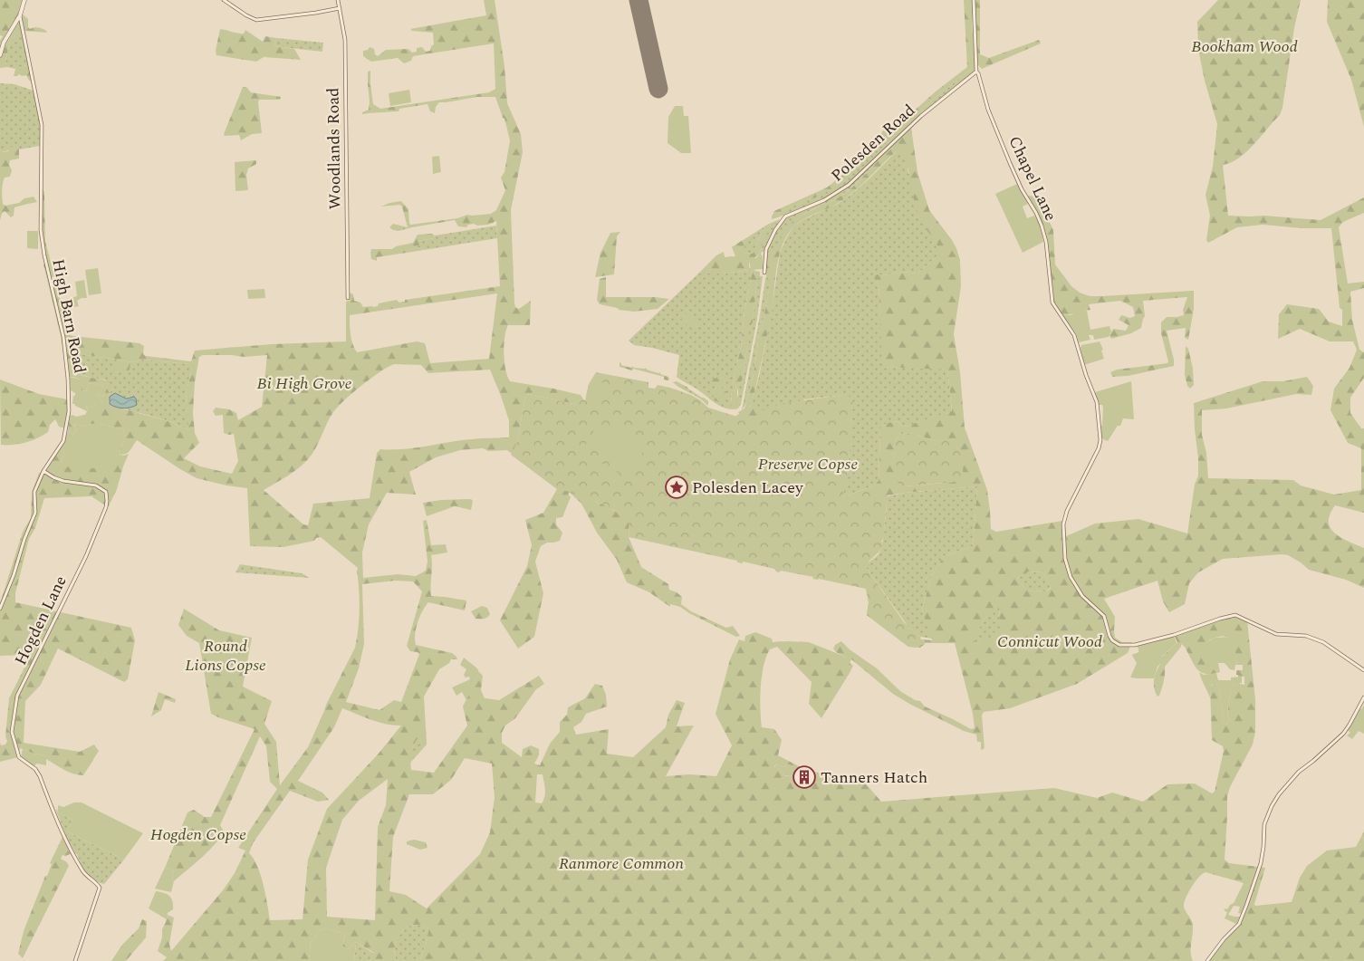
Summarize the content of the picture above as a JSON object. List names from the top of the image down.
{
  "streets": {
    "street": [
      "Polesden Road",
      "Woodlands Road",
      "Chapel Lane",
      "High Barn Road",
      "Hogden Lane"
    ]
  },
  "crossings": [
    ["Polesden Road", "Chapel Lane"],
    ["High Barn Road", "Hogden Lane"]
  ],
  "parks": [
    "Bookham Wood",
    "Bi High Grove",
    "Preserve Copse",
    "Connicut Wood",
    "Round Lions Copse",
    "Hogden Copse",
    "Ranmore Common"
  ],
  "places": {
    "place": ["Polesden Lacey"],
    "building": ["Tanners Hatch"]
  }
}
